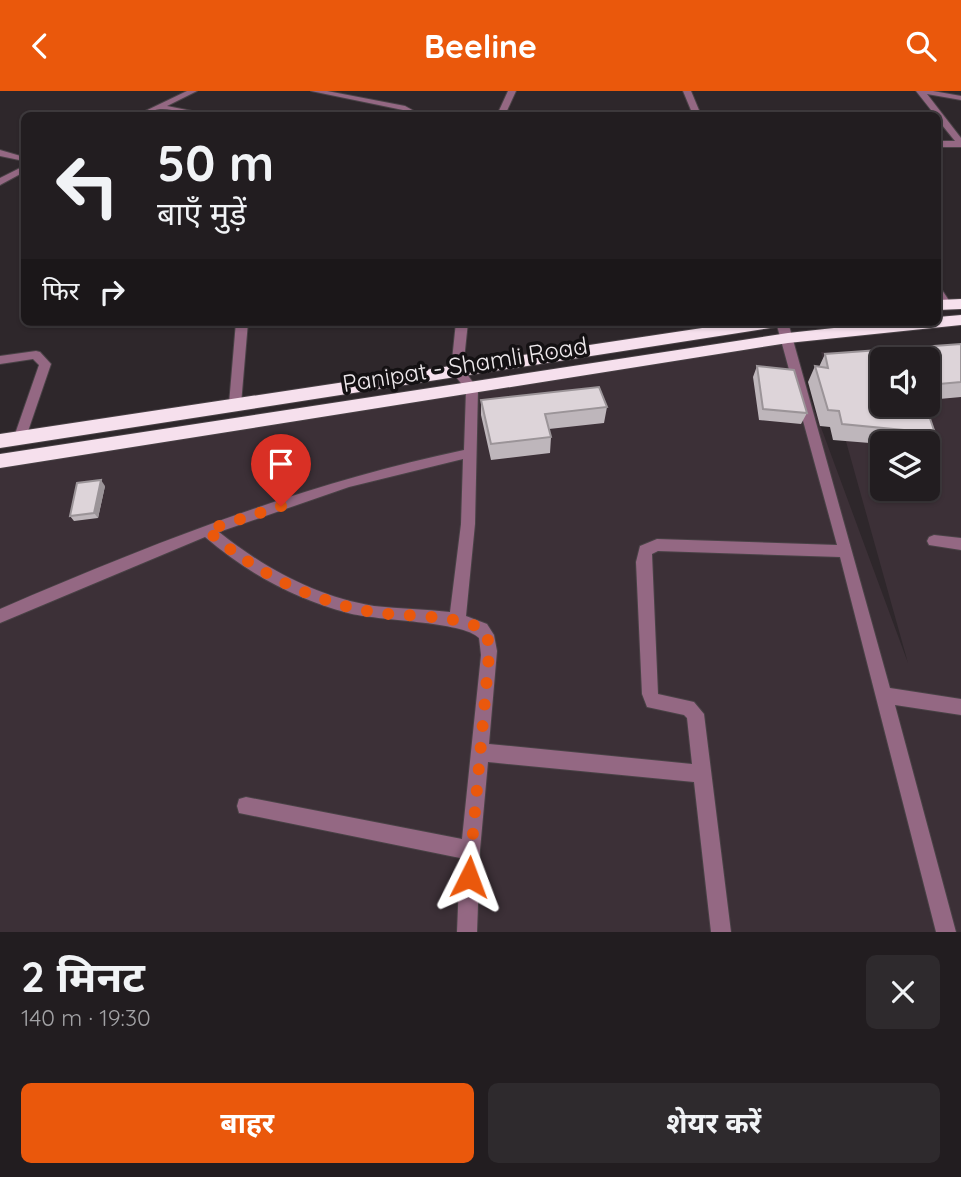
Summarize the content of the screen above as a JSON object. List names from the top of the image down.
{
  "streets": {
    "highway": ["Panipat - Shamli Road"]
  },
  "page": {
    "header": "Beeline",
    "turn": ["50 m", "बाएँ मुड़ें"],
    "then": "फिर",
    "heading": ["2 मिनट", "140 m · 19:30"],
    "buttons": ["बाहर", "शेयर करें"]
  }
}
